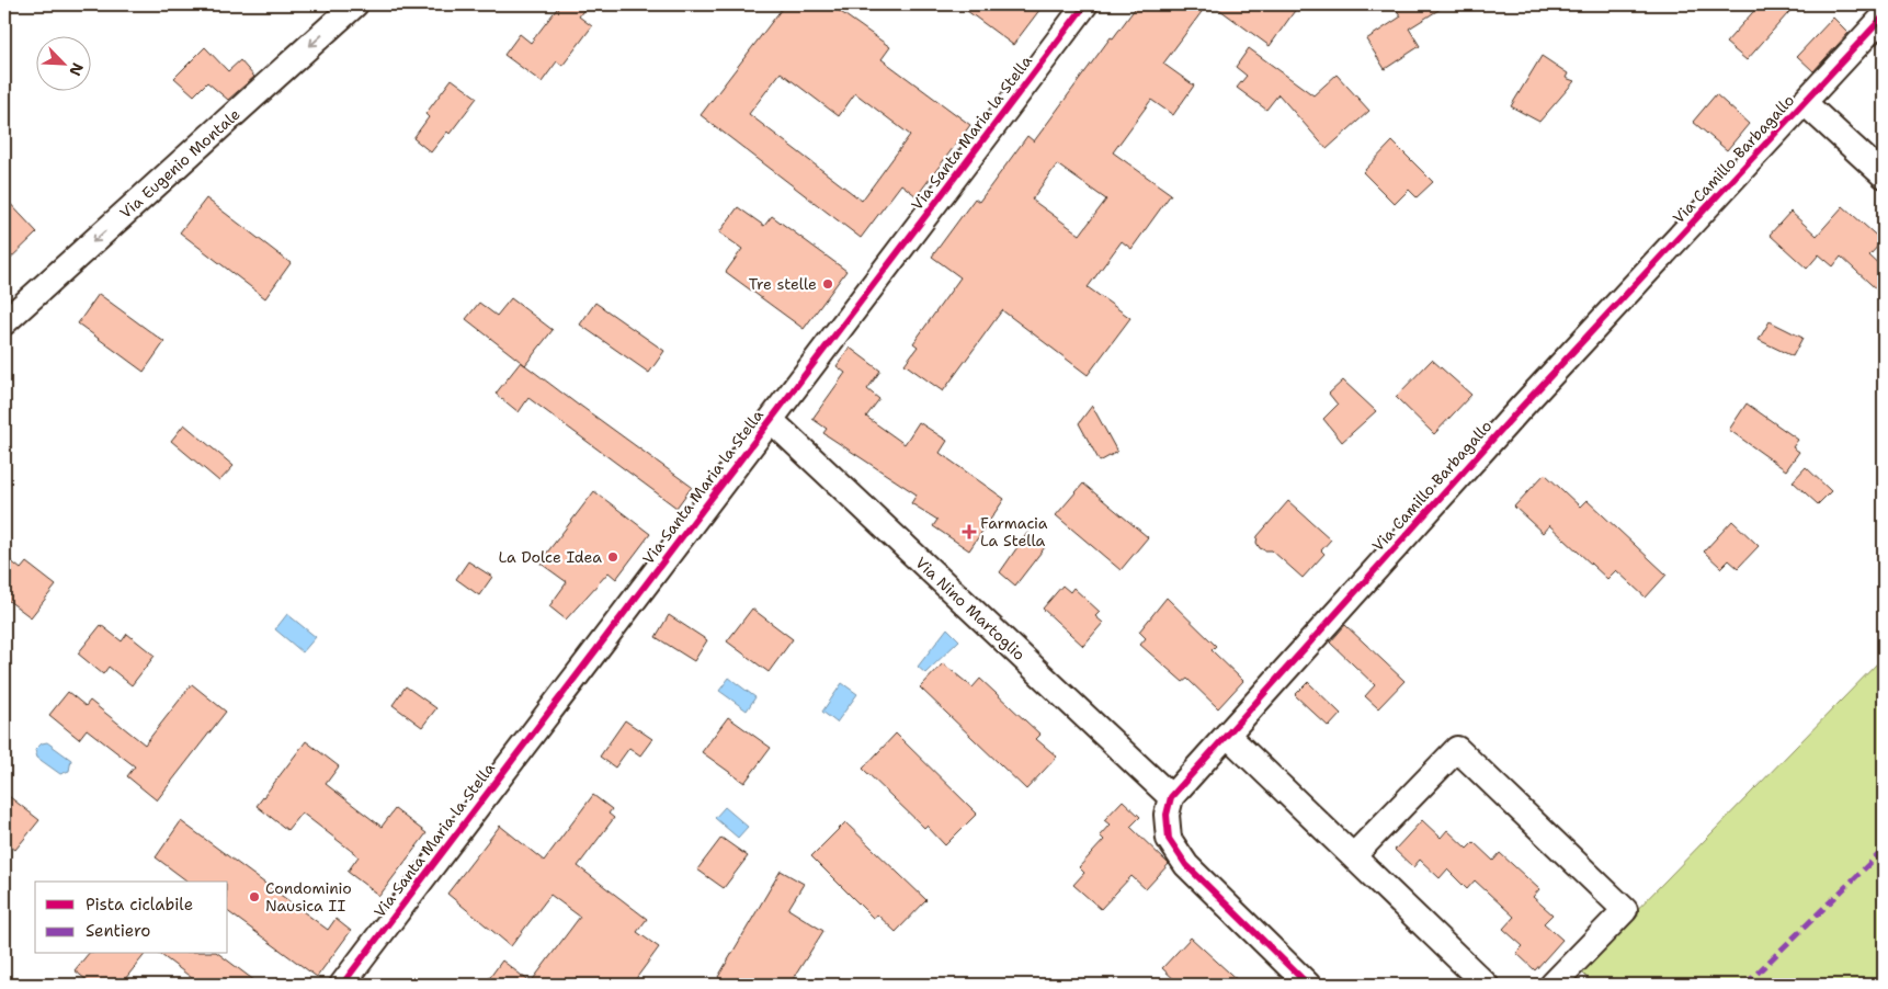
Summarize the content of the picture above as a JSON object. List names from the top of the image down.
{
  "streets": {
    "street": [
      "Via Santa Maria la Stella",
      "Via Camillo Barbagallo",
      "Via Eugenio Montale",
      "Via Nino Martoglio"
    ]
  },
  "crossings": [
    ["Via Santa Maria la Stella", "Via Nino Martoglio"],
    ["Via Camillo Barbagallo", "Via Nino Martoglio"]
  ],
  "one_way": ["Via Eugenio Montale"],
  "places": {
    "other": ["Tre stelle", "La Dolce Idea", "Condominio Nausica II"],
    "health": ["Farmacia La Stella"]
  },
  "legend": ["Pista ciclabile", "Sentiero"],
  "north": "bottom right"
}
